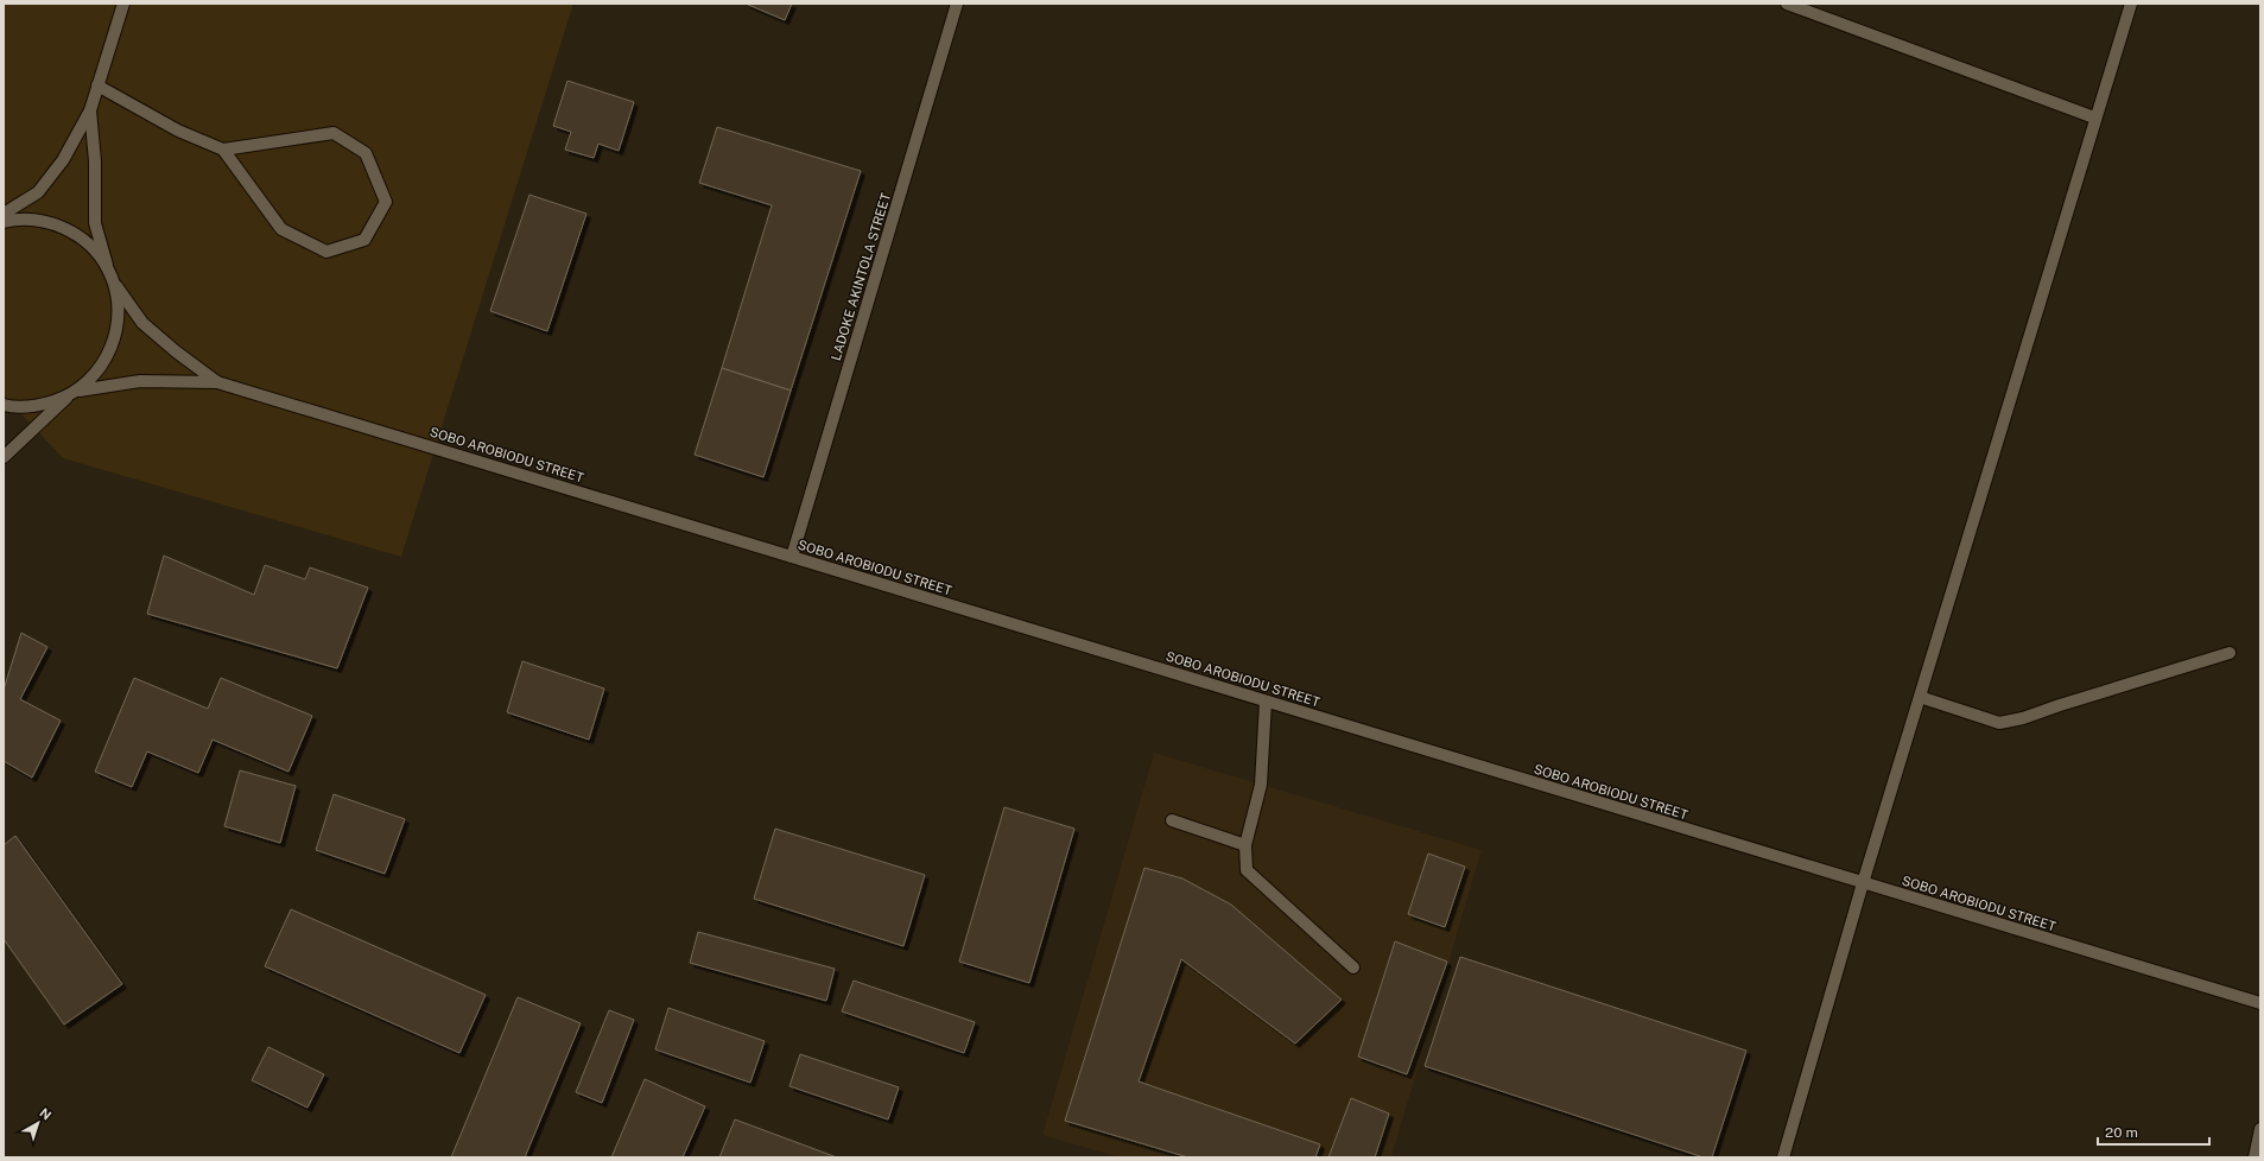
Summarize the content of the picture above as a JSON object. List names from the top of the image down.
{
  "streets": {
    "street": ["LADOKE AKINTOLA STREET", "SOBO AROBIODU STREET"]
  },
  "crossings": [
    ["LADOKE AKINTOLA STREET", "SOBO AROBIODU STREET"]
  ],
  "scale_bar": "20 m",
  "north": "top right"
}
